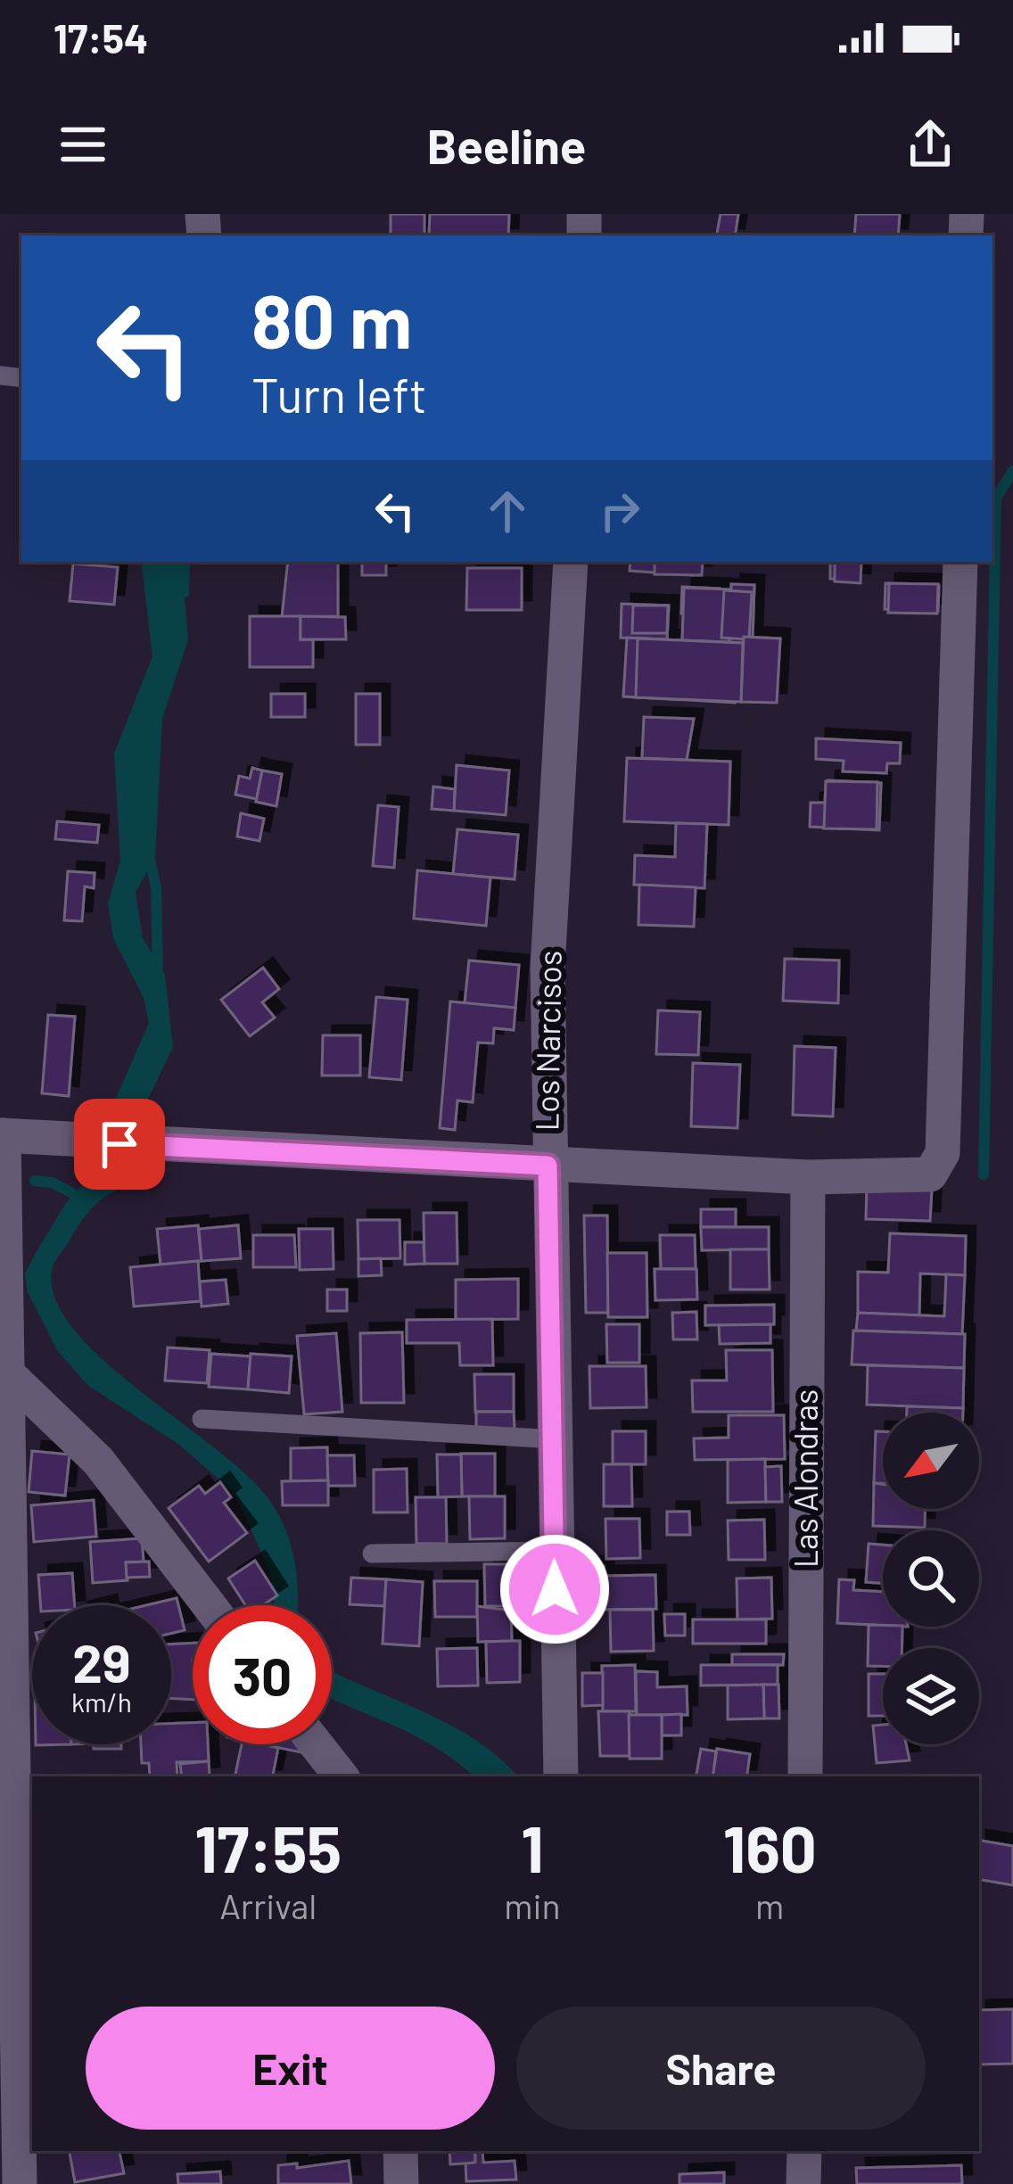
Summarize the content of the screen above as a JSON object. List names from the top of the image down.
{
  "streets": {
    "street": ["Los Narcisos", "Las Alondras"]
  },
  "north": "bottom left",
  "page": {
    "status": "17:54",
    "header": "Beeline",
    "turn": ["80 m", "Turn left"],
    "speed": "29 km/h",
    "limit": "30",
    "eta": [
      "17:55",
      "Arrival",
      "1",
      "min",
      "160",
      "m"
    ],
    "buttons": ["Exit", "Share"]
  }
}
